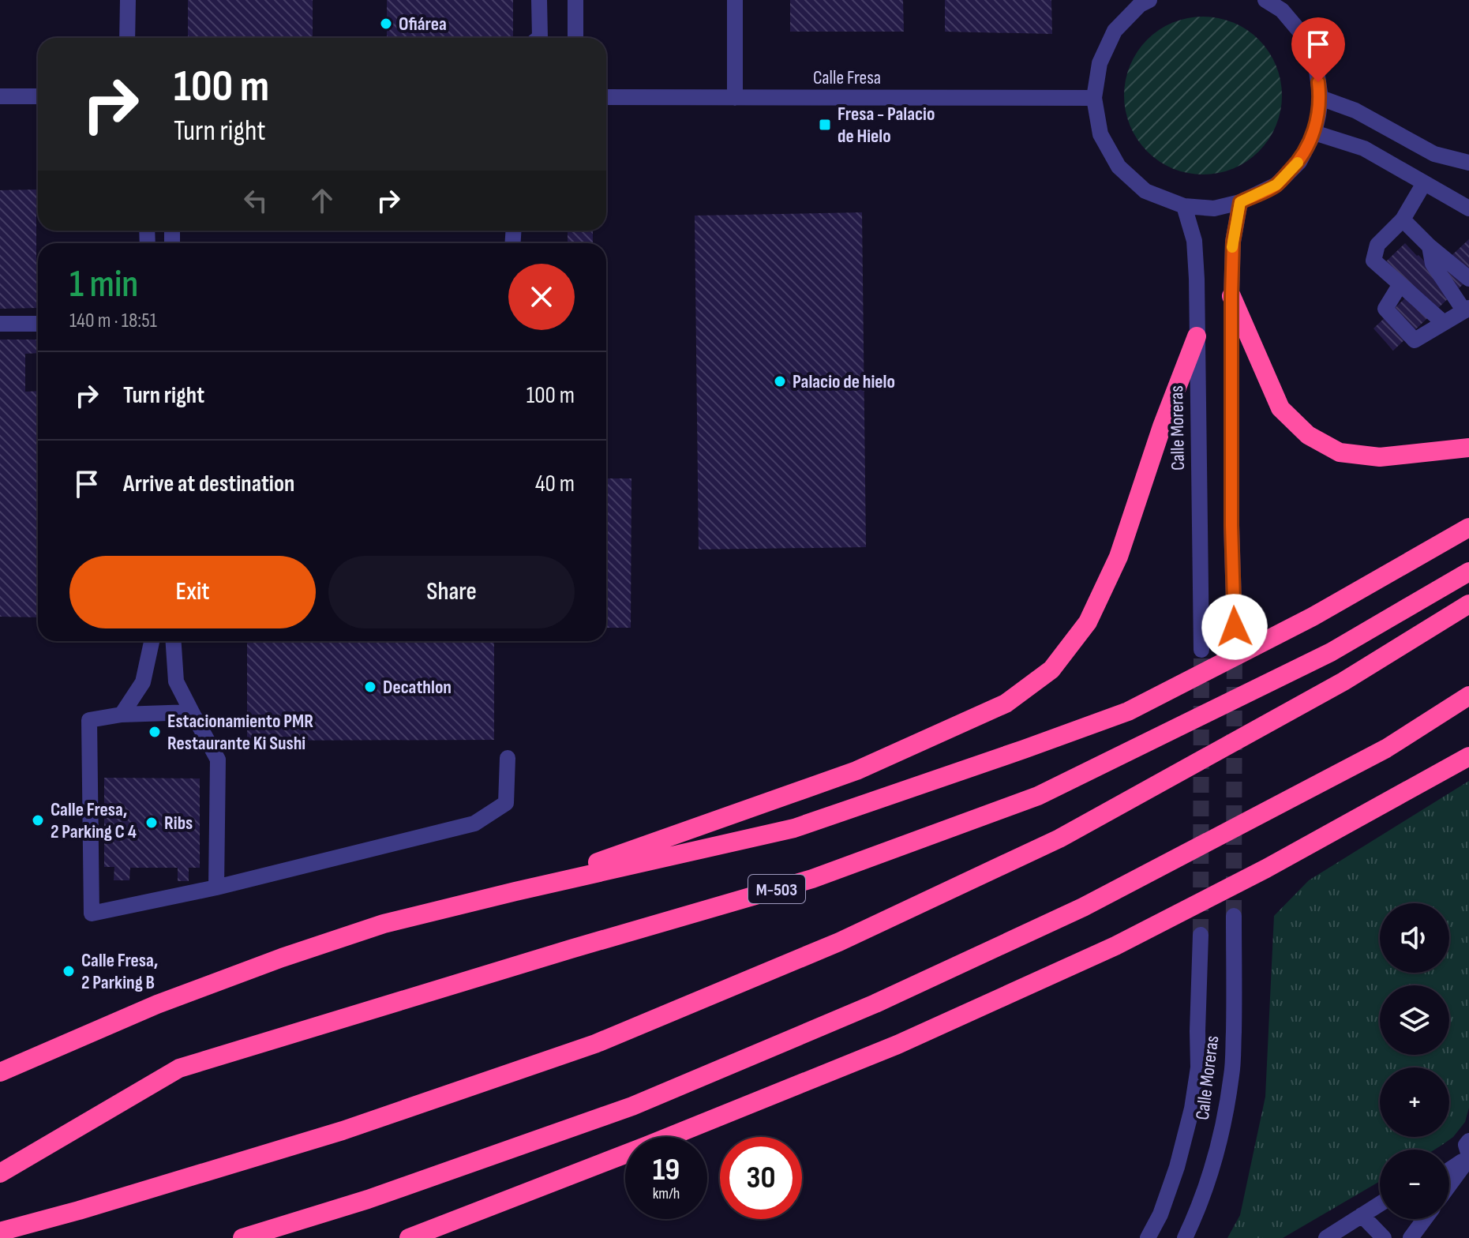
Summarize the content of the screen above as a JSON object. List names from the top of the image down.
{
  "streets": {
    "highway": ["M-503"],
    "street": ["Calle Fresa", "Calle Moreras"]
  },
  "places": {
    "other": [
      "Ofiárea",
      "Palacio de hielo",
      "Decathlon",
      "Estacionamiento PMR Restaurante Ki Sushi",
      "Calle Fresa, 2 Parking C 4",
      "Ribs",
      "Calle Fresa, 2 Parking B"
    ],
    "transit": ["Fresa - Palacio de Hielo"]
  },
  "page": {
    "turn": ["100 m", "Turn right"],
    "heading": ["1 min", "140 m · 18:51"],
    "list": [
      {
        "name": "Turn right",
        "value": "100 m"
      },
      {
        "name": "Arrive at destination",
        "value": "40 m"
      }
    ],
    "buttons": ["Exit", "Share"],
    "map_buttons": ["+", "−"],
    "speed": "19 km/h",
    "limit": "30"
  }
}
